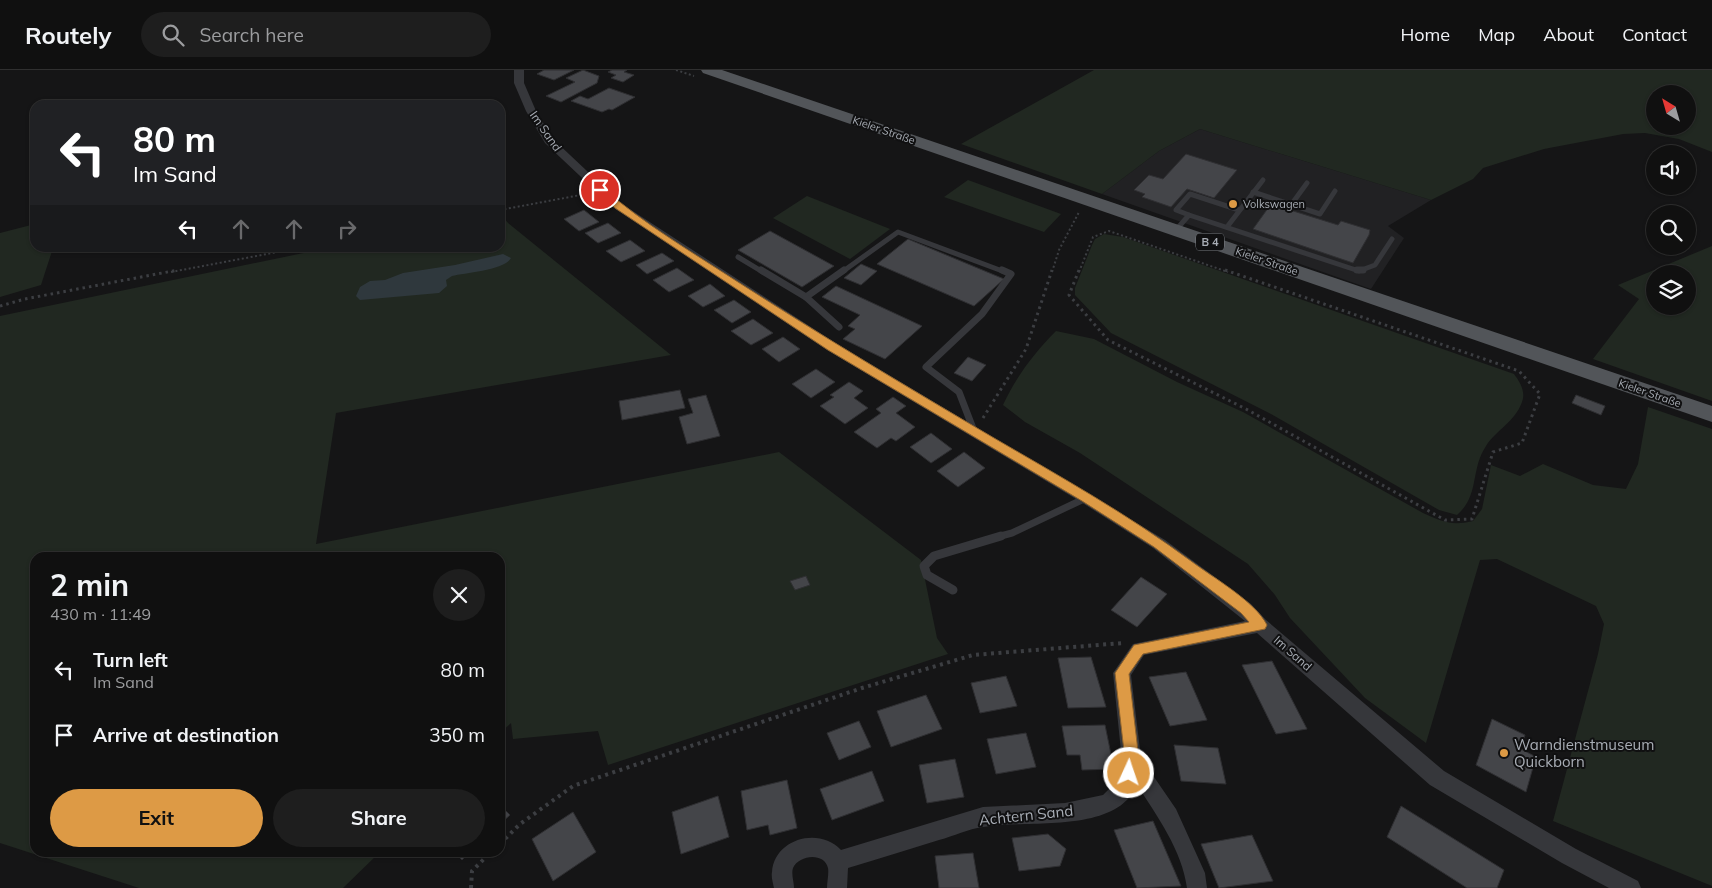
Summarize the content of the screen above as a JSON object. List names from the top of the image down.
{
  "streets": {
    "main road": ["Kieler Straße", "B 4"],
    "street": ["Im Sand", "Achtern Sand"]
  },
  "places": ["Volkswagen", "Warndienstmuseum Quickborn"],
  "north": "top left",
  "page": {
    "header": "Routely",
    "search": "Search here",
    "nav": [
      "Home",
      "Map",
      "About",
      "Contact"
    ],
    "turn": ["80 m", "Im Sand"],
    "heading": ["2 min", "430 m · 11:49"],
    "list": [
      {
        "name": "Turn left",
        "note": "Im Sand",
        "value": "80 m"
      },
      {
        "name": "Arrive at destination",
        "value": "350 m"
      }
    ],
    "buttons": ["Exit", "Share"]
  }
}
